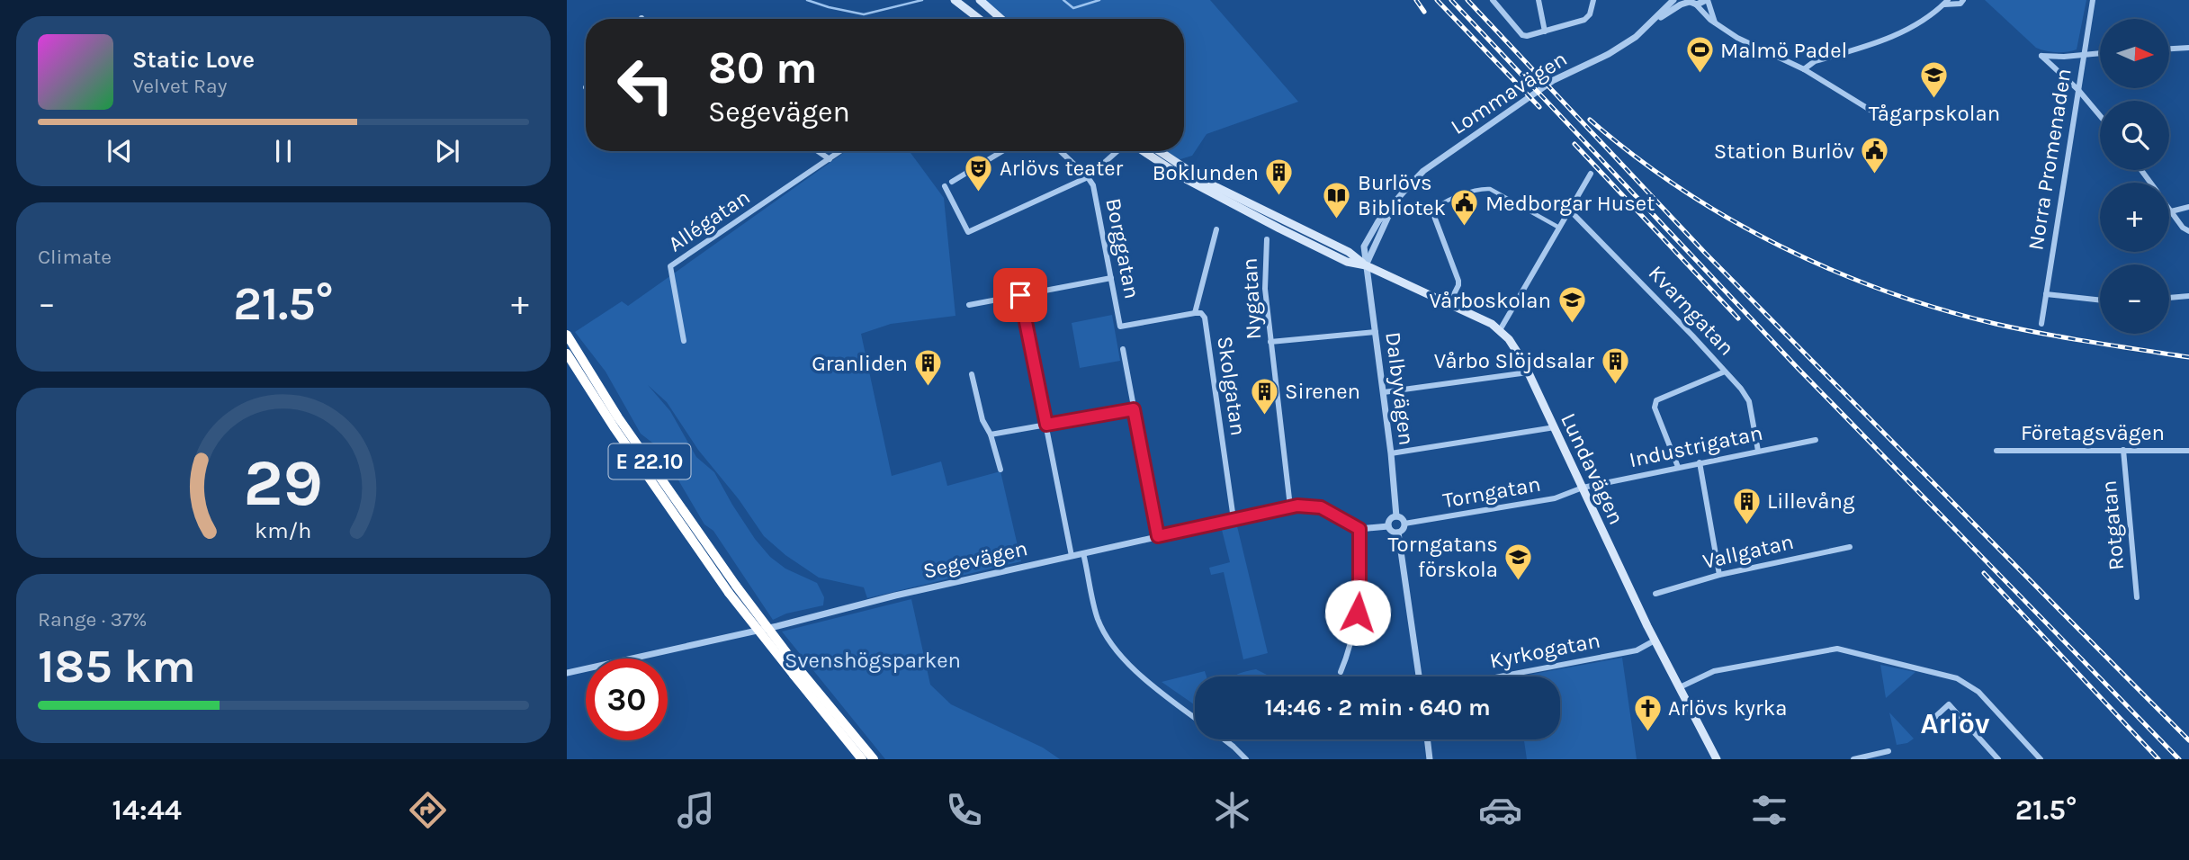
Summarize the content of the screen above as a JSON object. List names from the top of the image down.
{
  "streets": {
    "highway": ["E 22.10"],
    "main road": ["Lundavägen"],
    "street": [
      "Lommavägen",
      "Norra Promenaden",
      "Allégatan",
      "Borggatan",
      "Nygatan",
      "Kvarngatan",
      "Skolgatan",
      "Dalbyvägen",
      "Företagsvägen",
      "Industrigatan",
      "Torngatan",
      "Rotgatan",
      "Vallgatan",
      "Segevägen",
      "Kyrkogatan"
    ]
  },
  "crossings": [
    ["Lommavägen", "Dalbyvägen"],
    ["Lommavägen", "Lundavägen"],
    ["Borggatan", "Skolgatan"],
    ["Nygatan", "Segevägen"],
    ["Kvarngatan", "Industrigatan"],
    ["Skolgatan", "Segevägen"],
    ["Dalbyvägen", "Lundavägen"],
    ["Dalbyvägen", "Torngatan"],
    ["Företagsvägen", "Rotgatan"],
    ["Industrigatan", "Lundavägen"],
    ["Industrigatan", "Torngatan"],
    ["Lundavägen", "Torngatan"],
    ["Lundavägen", "Kyrkogatan"]
  ],
  "districts": ["Arlöv"],
  "parks": ["Svenshögsparken"],
  "places": {
    "sports": ["Malmö Padel"],
    "school or university": ["Tågarpskolan", "Vårboskolan", "Torngatans förskola"],
    "public building": ["Station Burlöv", "Medborgar Huset"],
    "theatre": ["Arlövs teater"],
    "building": [
      "Boklunden",
      "Vårbo Slöjdsalar",
      "Granliden",
      "Sirenen",
      "Lillevång"
    ],
    "library": ["Burlövs Bibliotek"],
    "church": ["Arlövs kyrka"]
  },
  "north": "right",
  "page": {
    "map_buttons": ["+", "−"],
    "turn": ["80 m", "Segevägen"],
    "song": ["Static Love", "Velvet Ray"],
    "tile": [
      "Climate",
      ["Range · 37%", "185 km"]
    ],
    "heat": ["−", "21.5°", "+"],
    "limit": "30",
    "trip": "14:46 · 2 min · 640 m",
    "tabs": ["14:44", "21.5°"],
    "gauge": ["29", "km/h"]
  }
}
